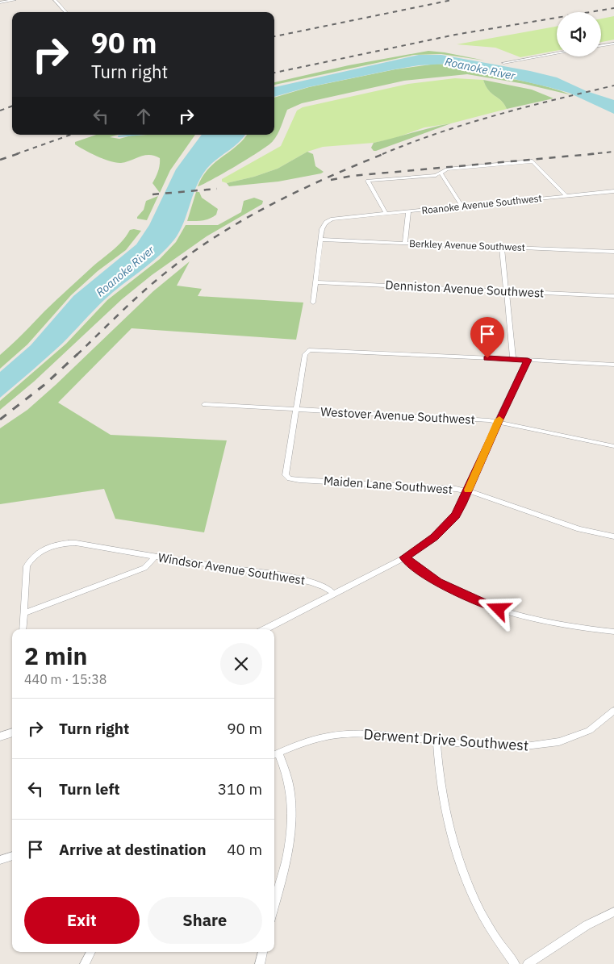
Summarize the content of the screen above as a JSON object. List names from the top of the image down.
{
  "streets": {
    "street": [
      "Roanoke Avenue Southwest",
      "Berkley Avenue Southwest",
      "Denniston Avenue Southwest",
      "Westover Avenue Southwest",
      "Maiden Lane Southwest",
      "Windsor Avenue Southwest",
      "Derwent Drive Southwest"
    ]
  },
  "crossings": [
    ["Roanoke Avenue Southwest", "Berkley Avenue Southwest"],
    ["Roanoke Avenue Southwest", "Denniston Avenue Southwest"],
    ["Westover Avenue Southwest", "Maiden Lane Southwest"]
  ],
  "water": ["Roanoke River"],
  "page": {
    "turn": ["90 m", "Turn right"],
    "heading": ["2 min", "440 m · 15:38"],
    "list": [
      {
        "name": "Turn right",
        "value": "90 m"
      },
      {
        "name": "Turn left",
        "value": "310 m"
      },
      {
        "name": "Arrive at destination",
        "value": "40 m"
      }
    ],
    "buttons": ["Exit", "Share"]
  }
}
